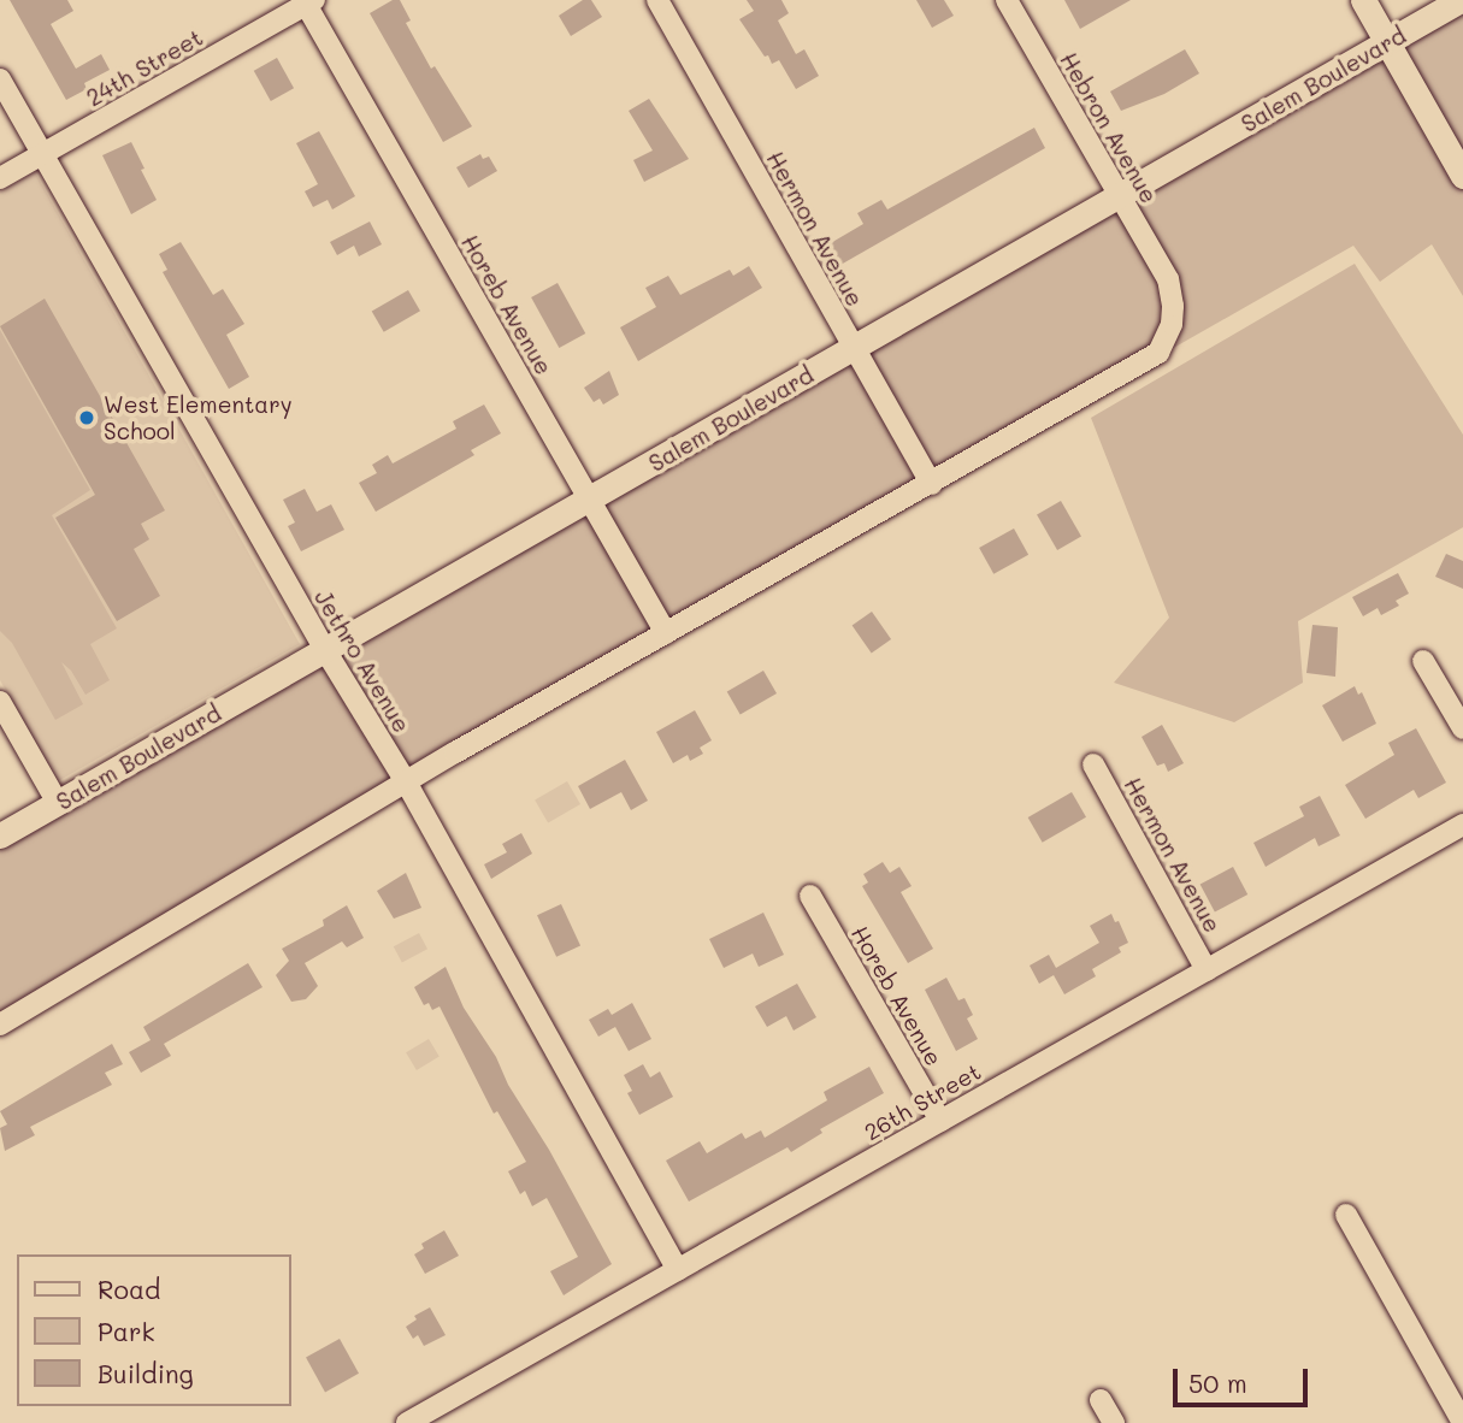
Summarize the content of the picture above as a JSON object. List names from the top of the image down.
{
  "streets": {
    "street": [
      "24th Street",
      "Salem Boulevard",
      "Hebron Avenue",
      "Hermon Avenue",
      "Horeb Avenue",
      "Jethro Avenue",
      "26th Street"
    ]
  },
  "crossings": [
    ["24th Street", "Horeb Avenue"],
    ["24th Street", "Jethro Avenue"],
    ["Salem Boulevard", "Hebron Avenue"],
    ["Salem Boulevard", "Hermon Avenue"],
    ["Salem Boulevard", "Horeb Avenue"],
    ["Salem Boulevard", "Jethro Avenue"],
    ["Hebron Avenue", "Hermon Avenue"],
    ["Hermon Avenue", "26th Street"],
    ["Horeb Avenue", "26th Street"],
    ["Jethro Avenue", "26th Street"]
  ],
  "places": ["West Elementary School"],
  "legend": ["Road", "Park", "Building"],
  "scale_bar": "50 m"
}
